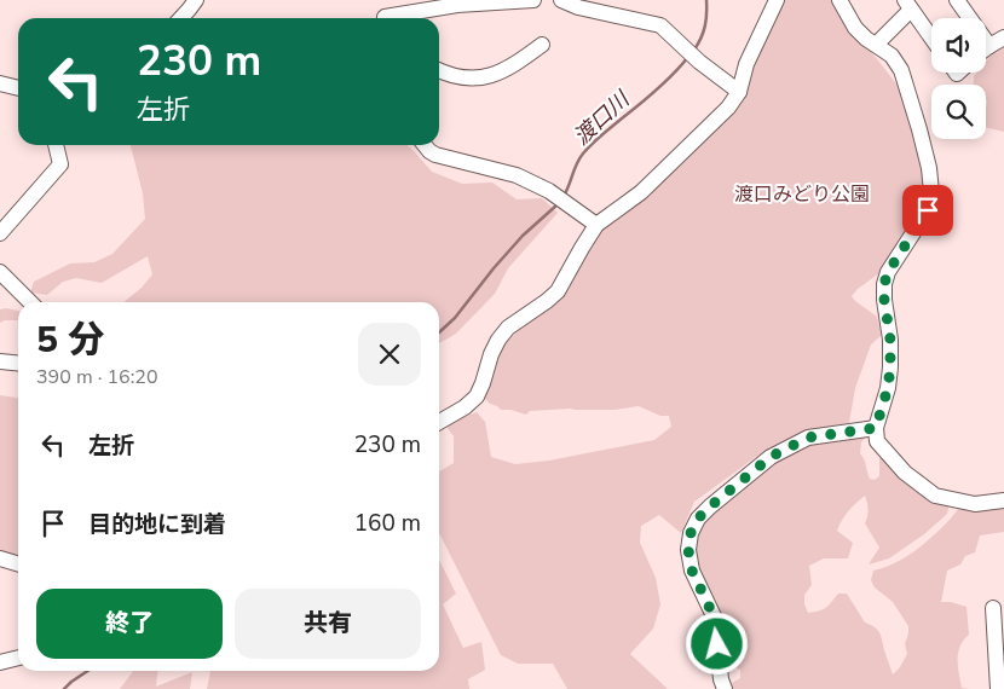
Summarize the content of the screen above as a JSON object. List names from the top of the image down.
{
  "water": ["渡口川"],
  "parks": ["渡口みどり公園"],
  "page": {
    "turn": ["230 m", "左折"],
    "heading": ["5 分", "390 m · 16:20"],
    "list": [
      {
        "name": "左折",
        "value": "230 m"
      },
      {
        "name": "目的地に到着",
        "value": "160 m"
      }
    ],
    "buttons": ["終了", "共有"]
  }
}
